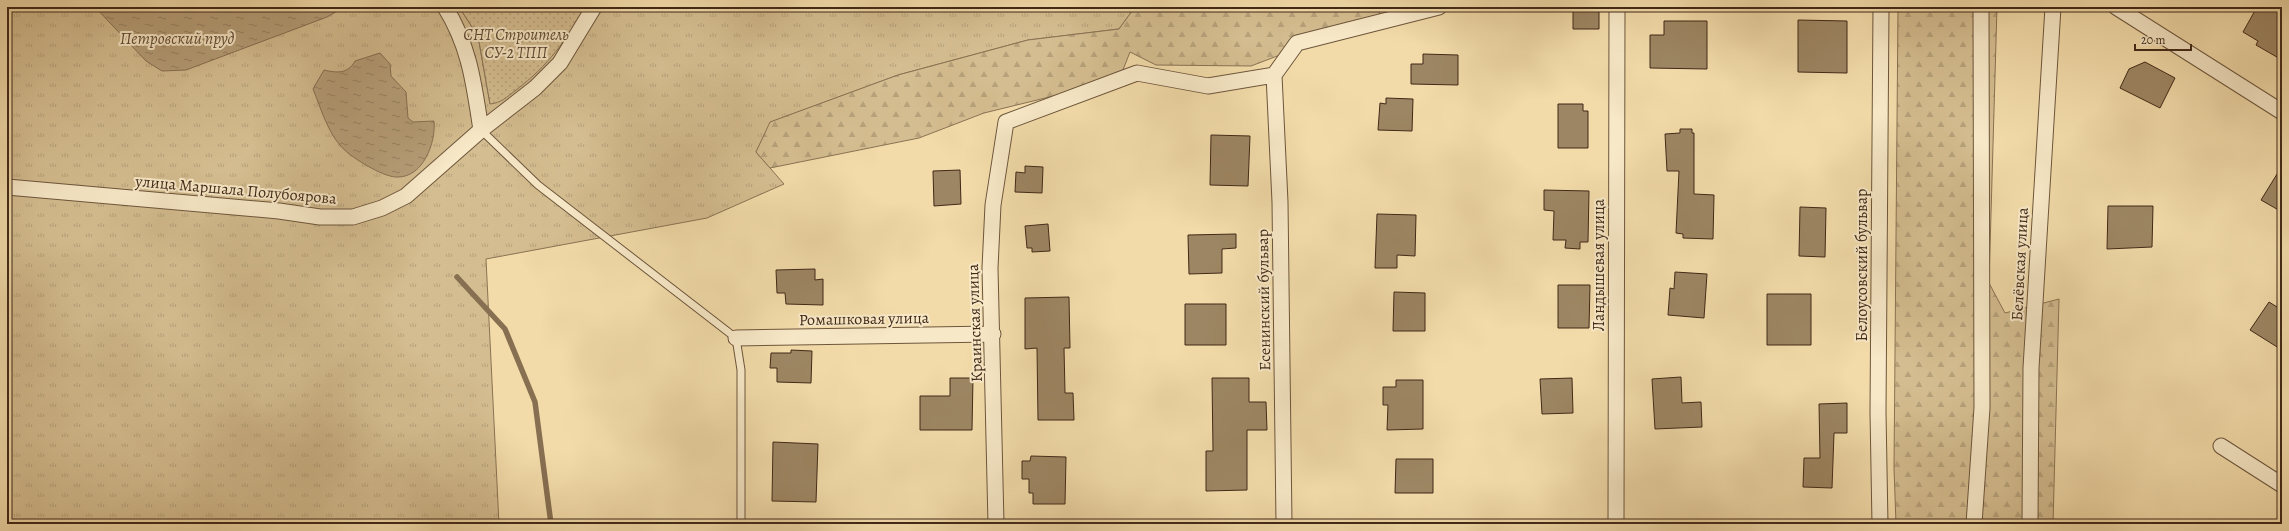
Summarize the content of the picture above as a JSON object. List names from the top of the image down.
{
  "streets": {
    "street": [
      "улица Маршала Полубоярова",
      "Белёвская улица",
      "Ландышевая улица",
      "Белоусовский бульвар",
      "Есенинский бульвар",
      "Ромашковая улица",
      "Краинская улица"
    ]
  },
  "crossings": [
    ["Есенинский бульвар", "Краинская улица"],
    ["Ромашковая улица", "Краинская улица"]
  ],
  "water": ["Петровский пруд"],
  "parks": ["СНТ Строитель СУ-2 ТПП"],
  "scale_bar": "20 m"
}
